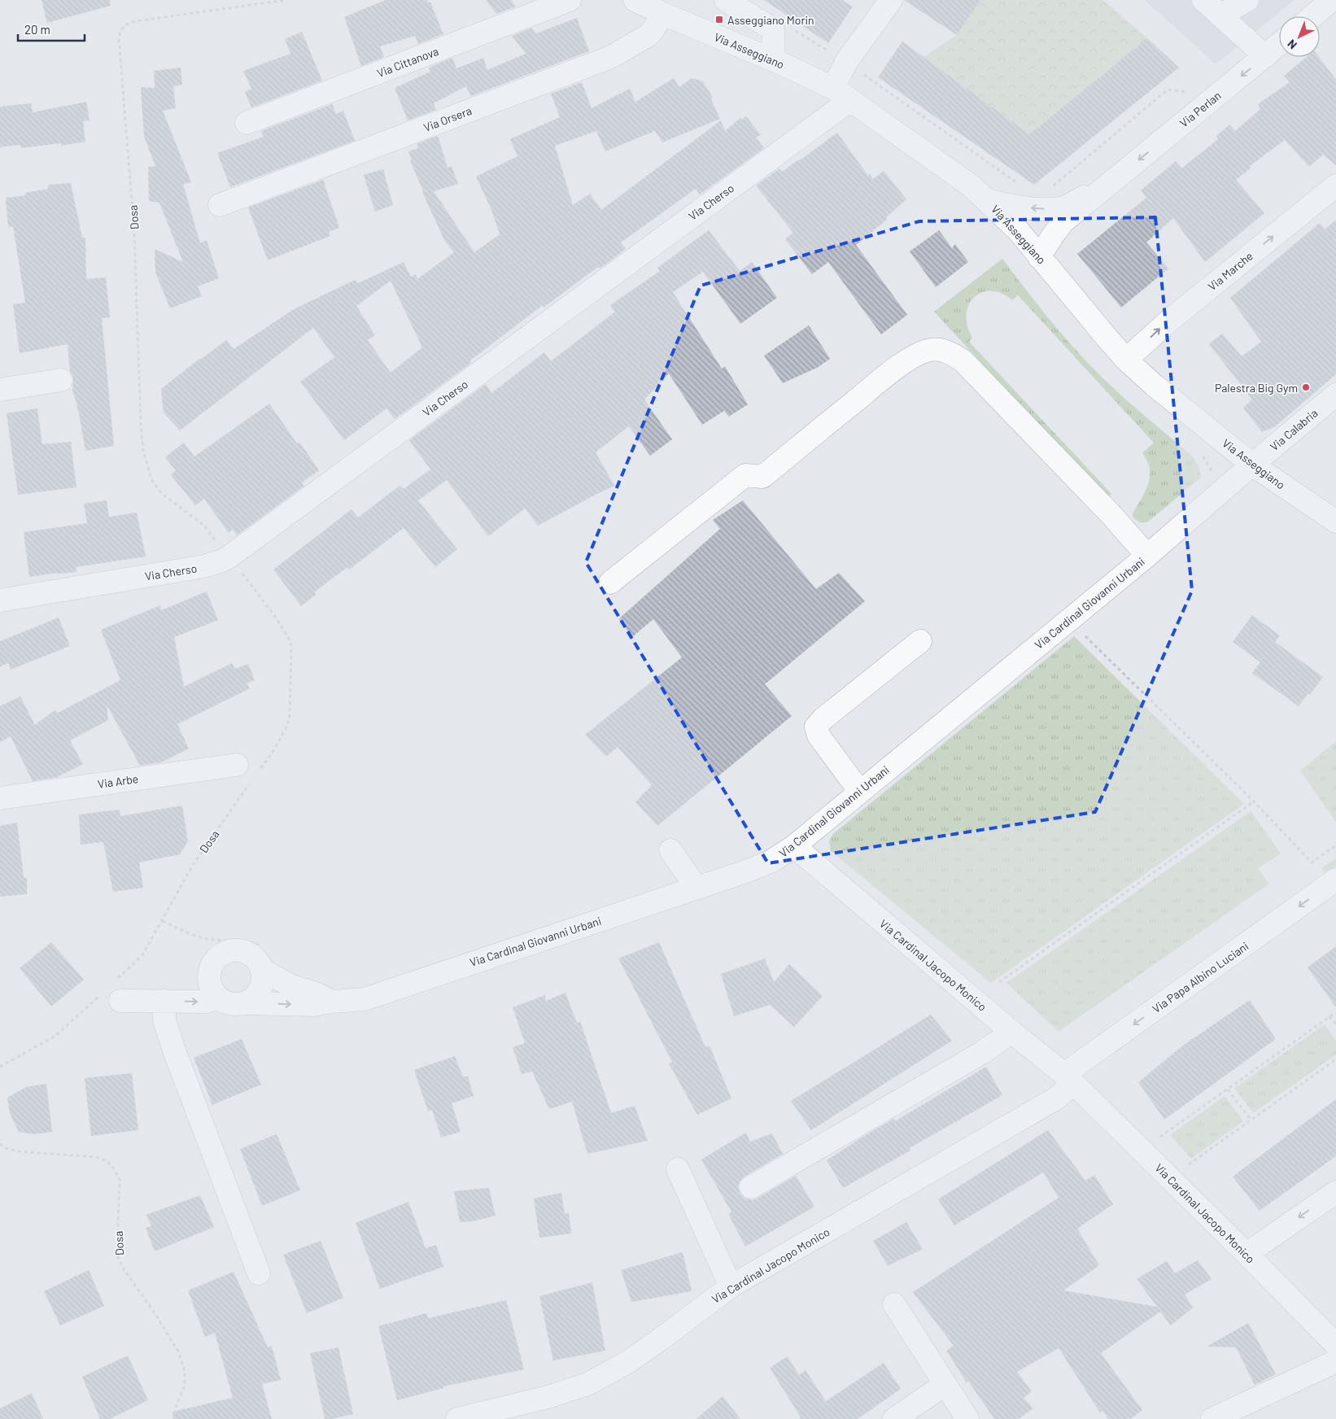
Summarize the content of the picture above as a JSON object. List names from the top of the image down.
{
  "streets": {
    "street": [
      "Via Asseggiano",
      "Via Cittanova",
      "Via Perlan",
      "Via Orsera",
      "Via Cherso",
      "Via Marche",
      "Via Calabria",
      "Via Cardinal Giovanni Urbani",
      "Via Arbe",
      "Via Cardinal Jacopo Monico",
      "Via Papa Albino Luciani"
    ],
    "path": ["Dosa"]
  },
  "crossings": [
    ["Via Asseggiano", "Via Perlan"],
    ["Via Asseggiano", "Via Orsera"],
    ["Via Asseggiano", "Via Cherso"],
    ["Via Asseggiano", "Via Marche"],
    ["Via Asseggiano", "Via Calabria"],
    ["Via Asseggiano", "Via Cardinal Giovanni Urbani"],
    ["Via Calabria", "Via Cardinal Giovanni Urbani"],
    ["Via Cardinal Giovanni Urbani", "Via Cardinal Jacopo Monico"],
    ["Via Cardinal Jacopo Monico", "Via Papa Albino Luciani"]
  ],
  "one_way": ["Via Marche", "Via Papa Albino Luciani"],
  "places": {
    "transit": ["Asseggiano Morin"],
    "other": ["Palestra Big Gym"]
  },
  "scale_bar": "20 m",
  "north": "bottom left"
}
